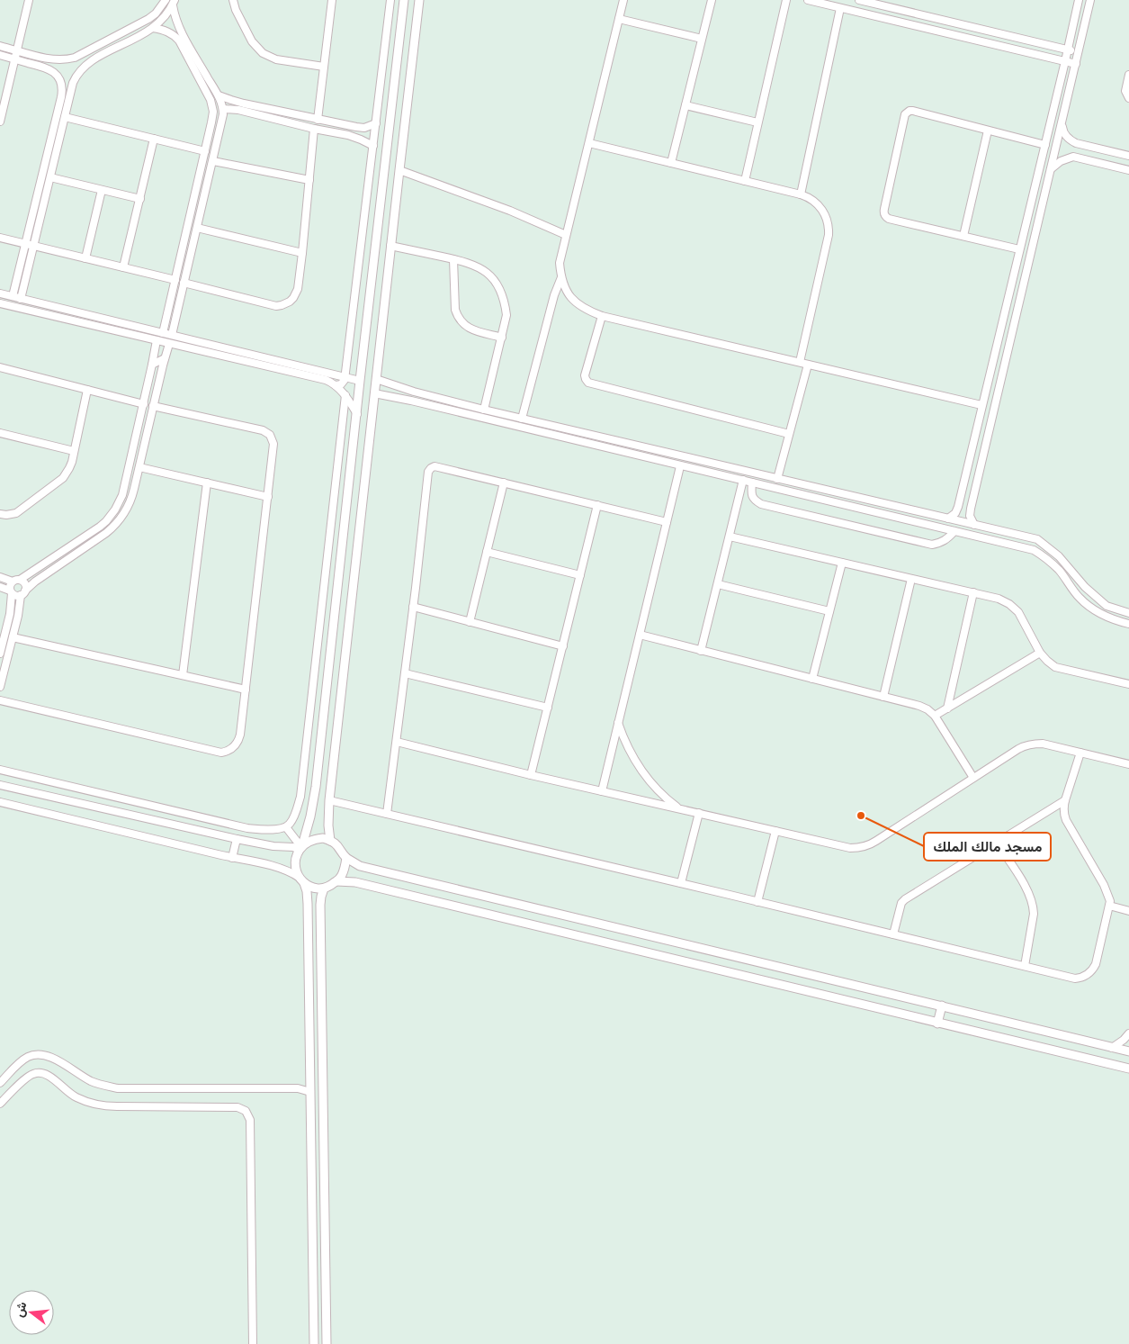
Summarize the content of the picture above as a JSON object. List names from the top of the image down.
{
  "places": ["مسجد مالك الملك"],
  "north": "left"
}
